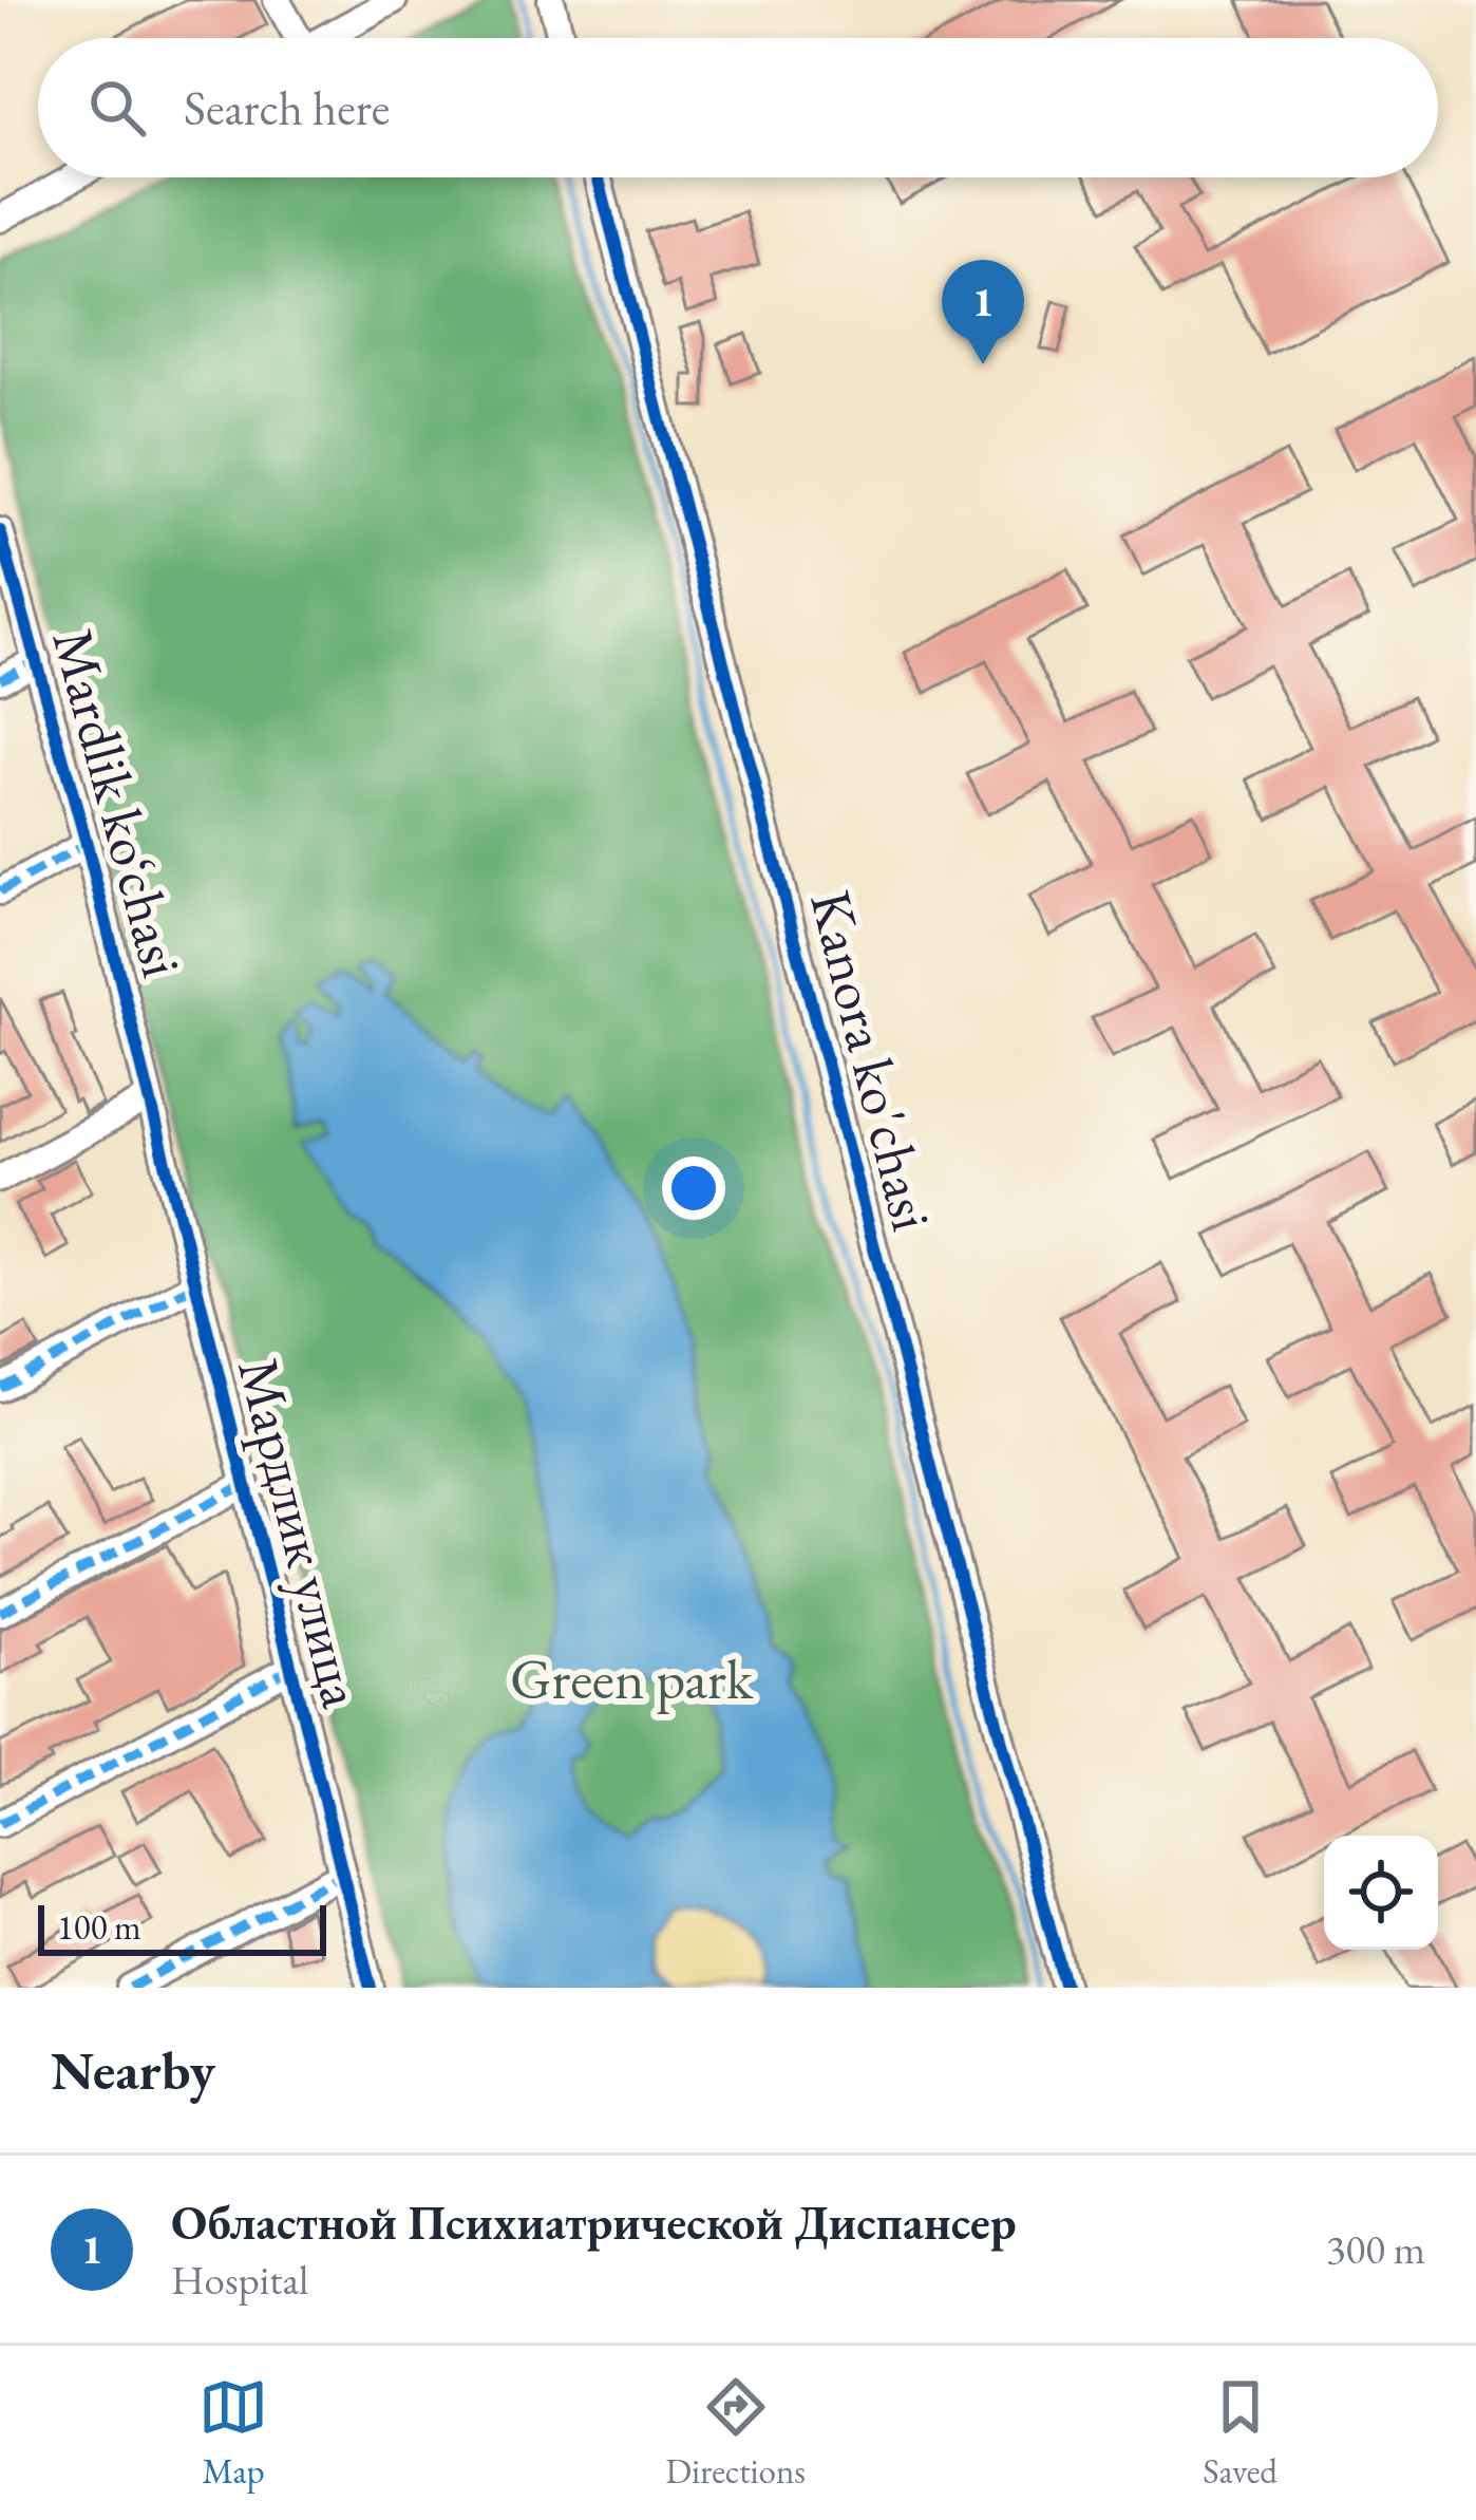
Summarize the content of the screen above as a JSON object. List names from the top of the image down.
{
  "streets": {
    "street": ["Mardlik ko‘chasi", "Kanora ko'chasi", "Мардлик улица"]
  },
  "crossings": [
    ["Mardlik ko‘chasi", "Мардлик улица"]
  ],
  "parks": ["Green park"],
  "scale_bar": "100 m",
  "page": {
    "search": "Search here",
    "pins": "1",
    "scale": "100 m",
    "heading": "Nearby",
    "list": [
      {
        "mark": "1",
        "name": "Областной Психиатрической Диспансер",
        "note": "Hospital",
        "value": "300 m"
      }
    ],
    "nav": ["Map", "Directions", "Saved"]
  }
}
